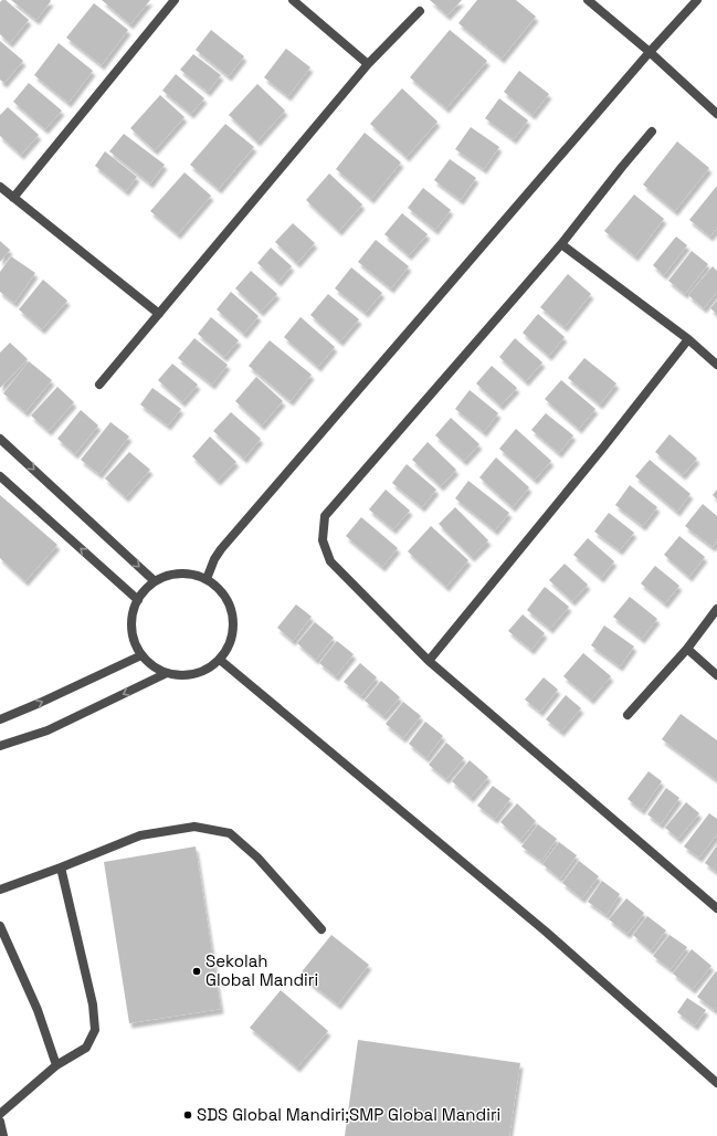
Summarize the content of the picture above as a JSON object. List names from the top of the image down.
{
  "places": ["Sekolah Global Mandiri", "SDS Global Mandiri;SMP Global Mandiri"]
}
